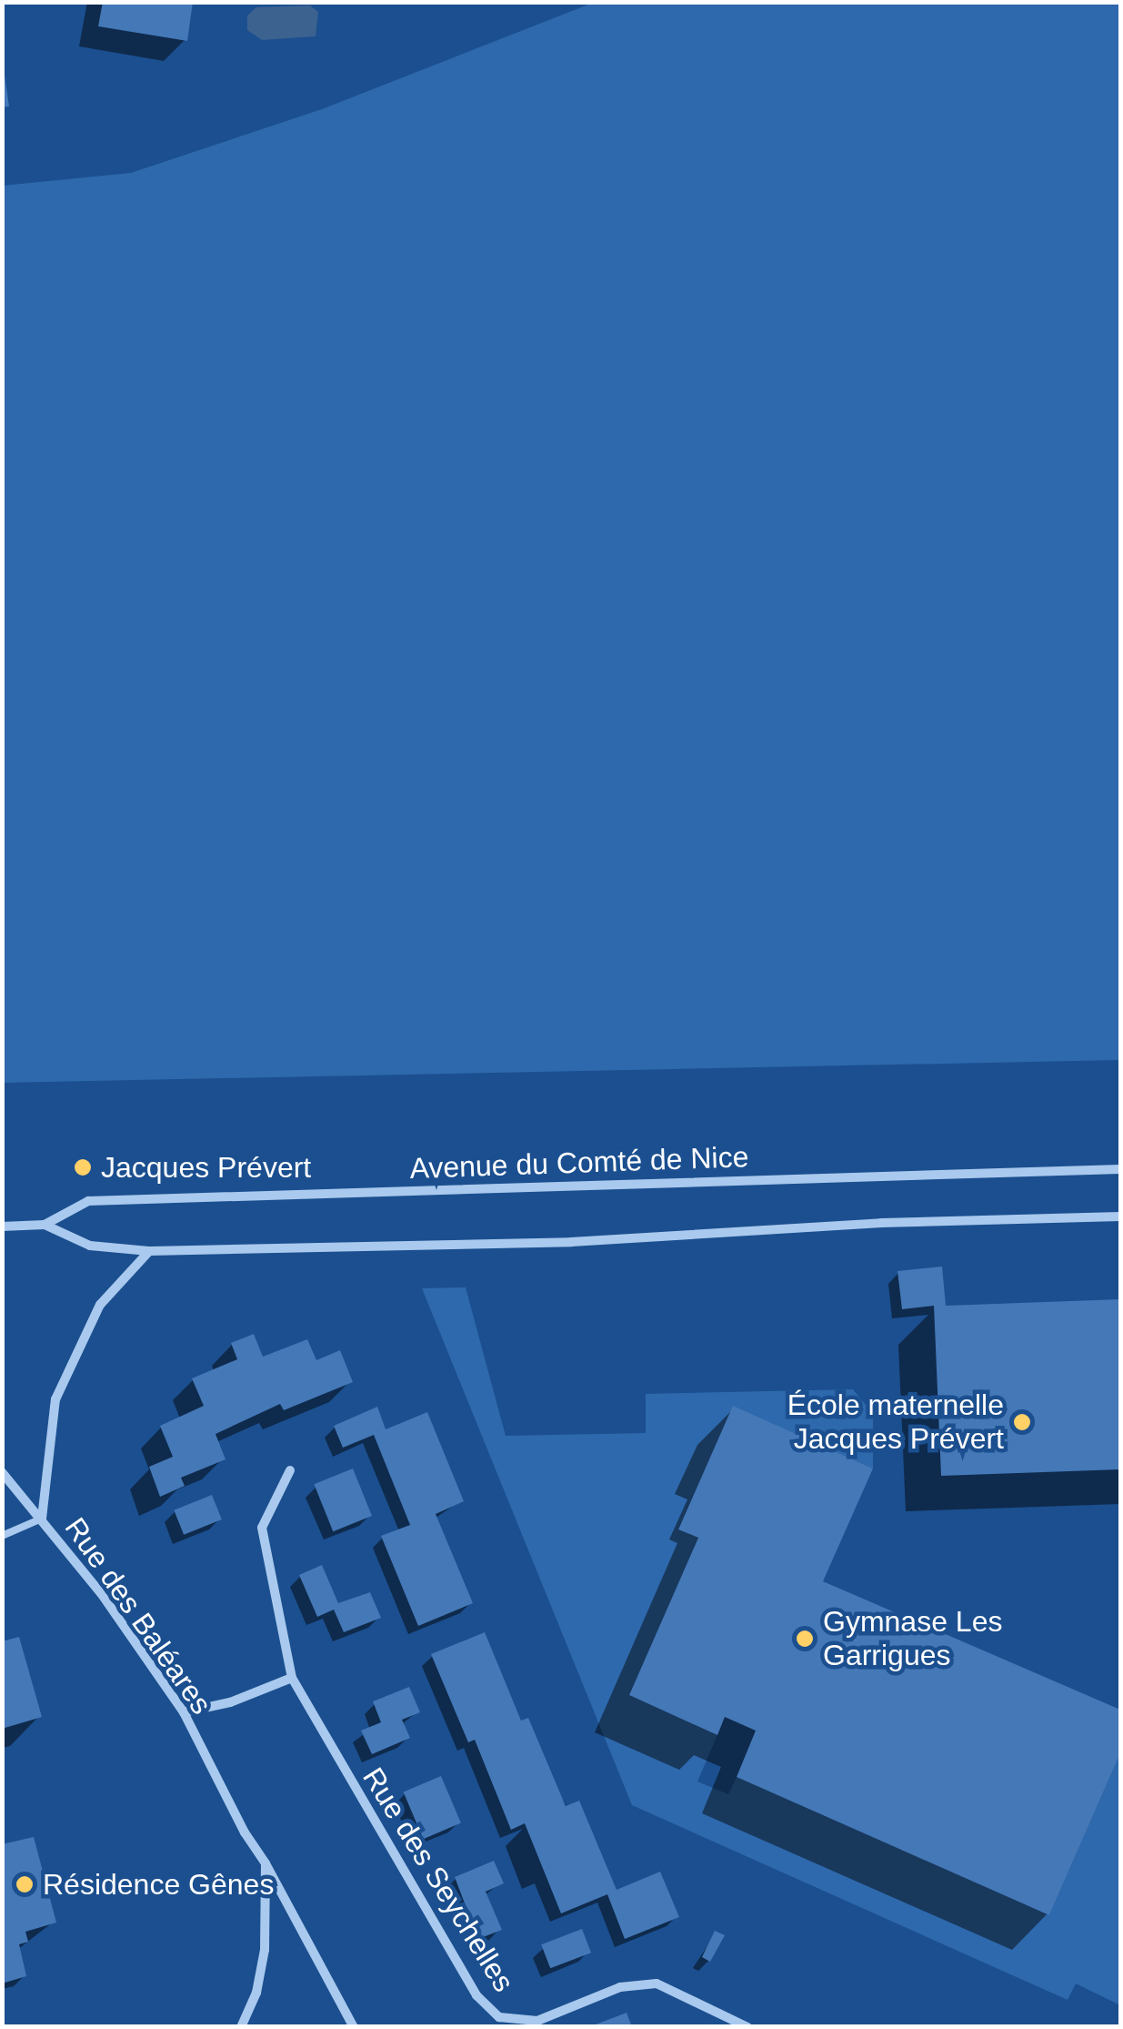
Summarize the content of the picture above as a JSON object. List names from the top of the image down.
{
  "streets": {
    "street": ["Avenue du Comté de Nice", "Rue des Baléares", "Rue des Seychelles"]
  },
  "crossings": [
    ["Avenue du Comté de Nice", "Rue des Baléares"]
  ],
  "places": [
    "Jacques Prévert",
    "École maternelle Jacques Prévert",
    "Gymnase Les Garrigues",
    "Résidence Gênes"
  ]
}
